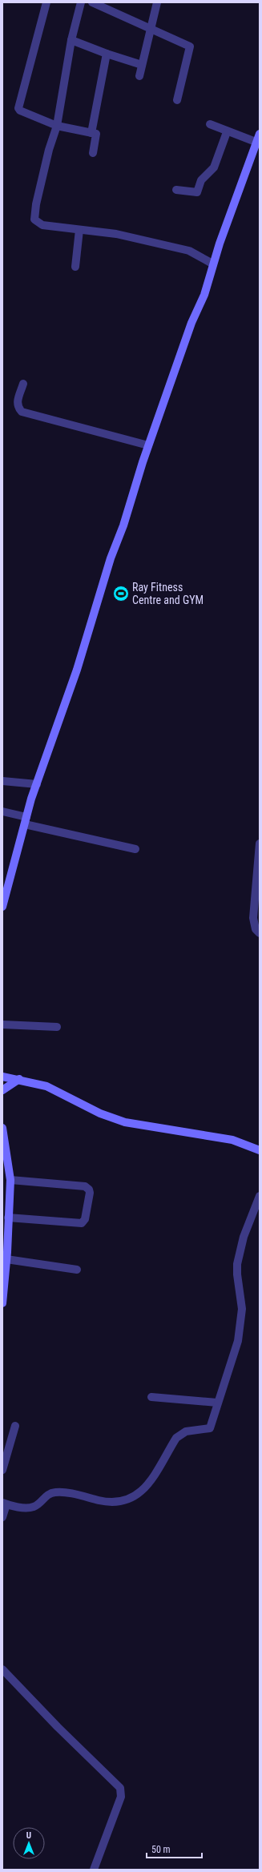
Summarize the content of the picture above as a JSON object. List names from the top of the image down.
{
  "places": {
    "sports": ["Ray Fitness Centre and GYM"]
  },
  "scale_bar": "50 m",
  "north": "top"
}
